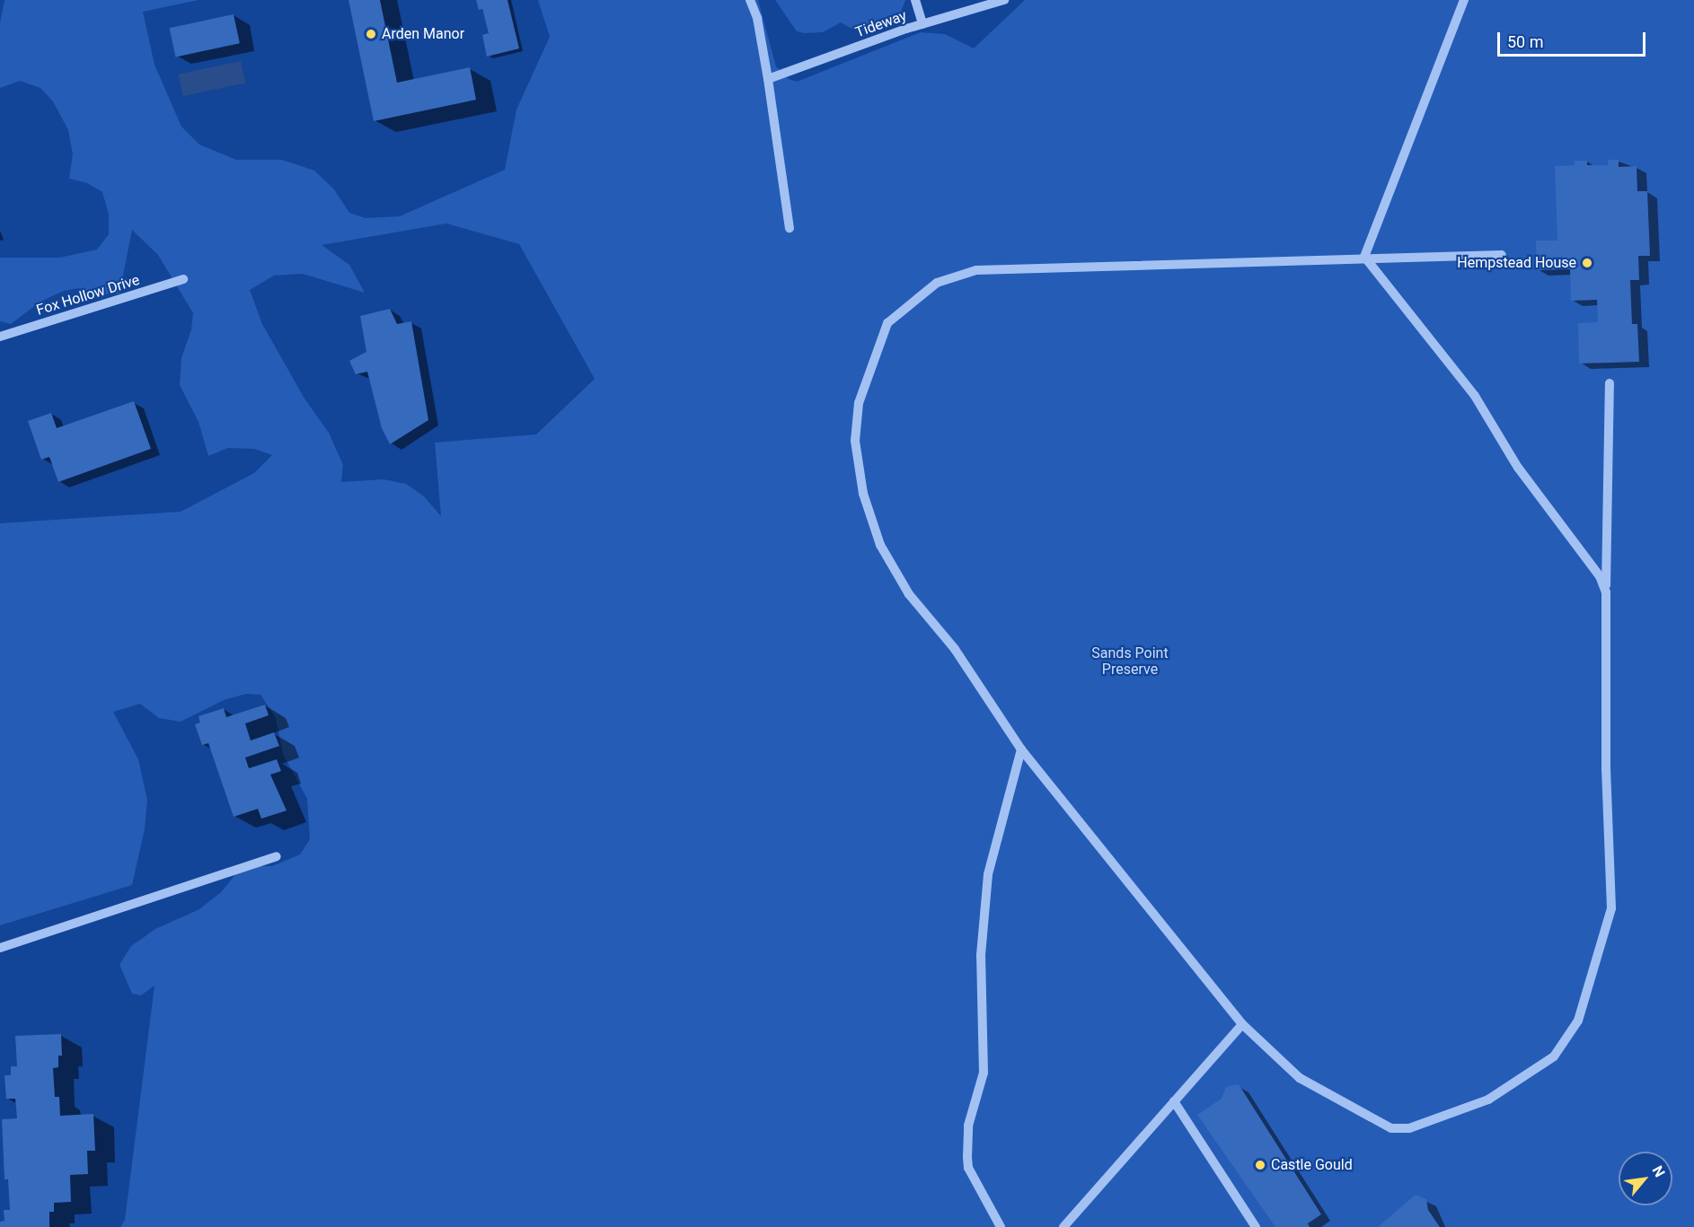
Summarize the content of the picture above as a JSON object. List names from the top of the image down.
{
  "streets": {
    "street": ["Tideway", "Fox Hollow Drive"]
  },
  "parks": ["Sands Point Preserve"],
  "places": ["Arden Manor", "Hempstead House", "Castle Gould"],
  "scale_bar": "50 m",
  "north": "top right"
}
